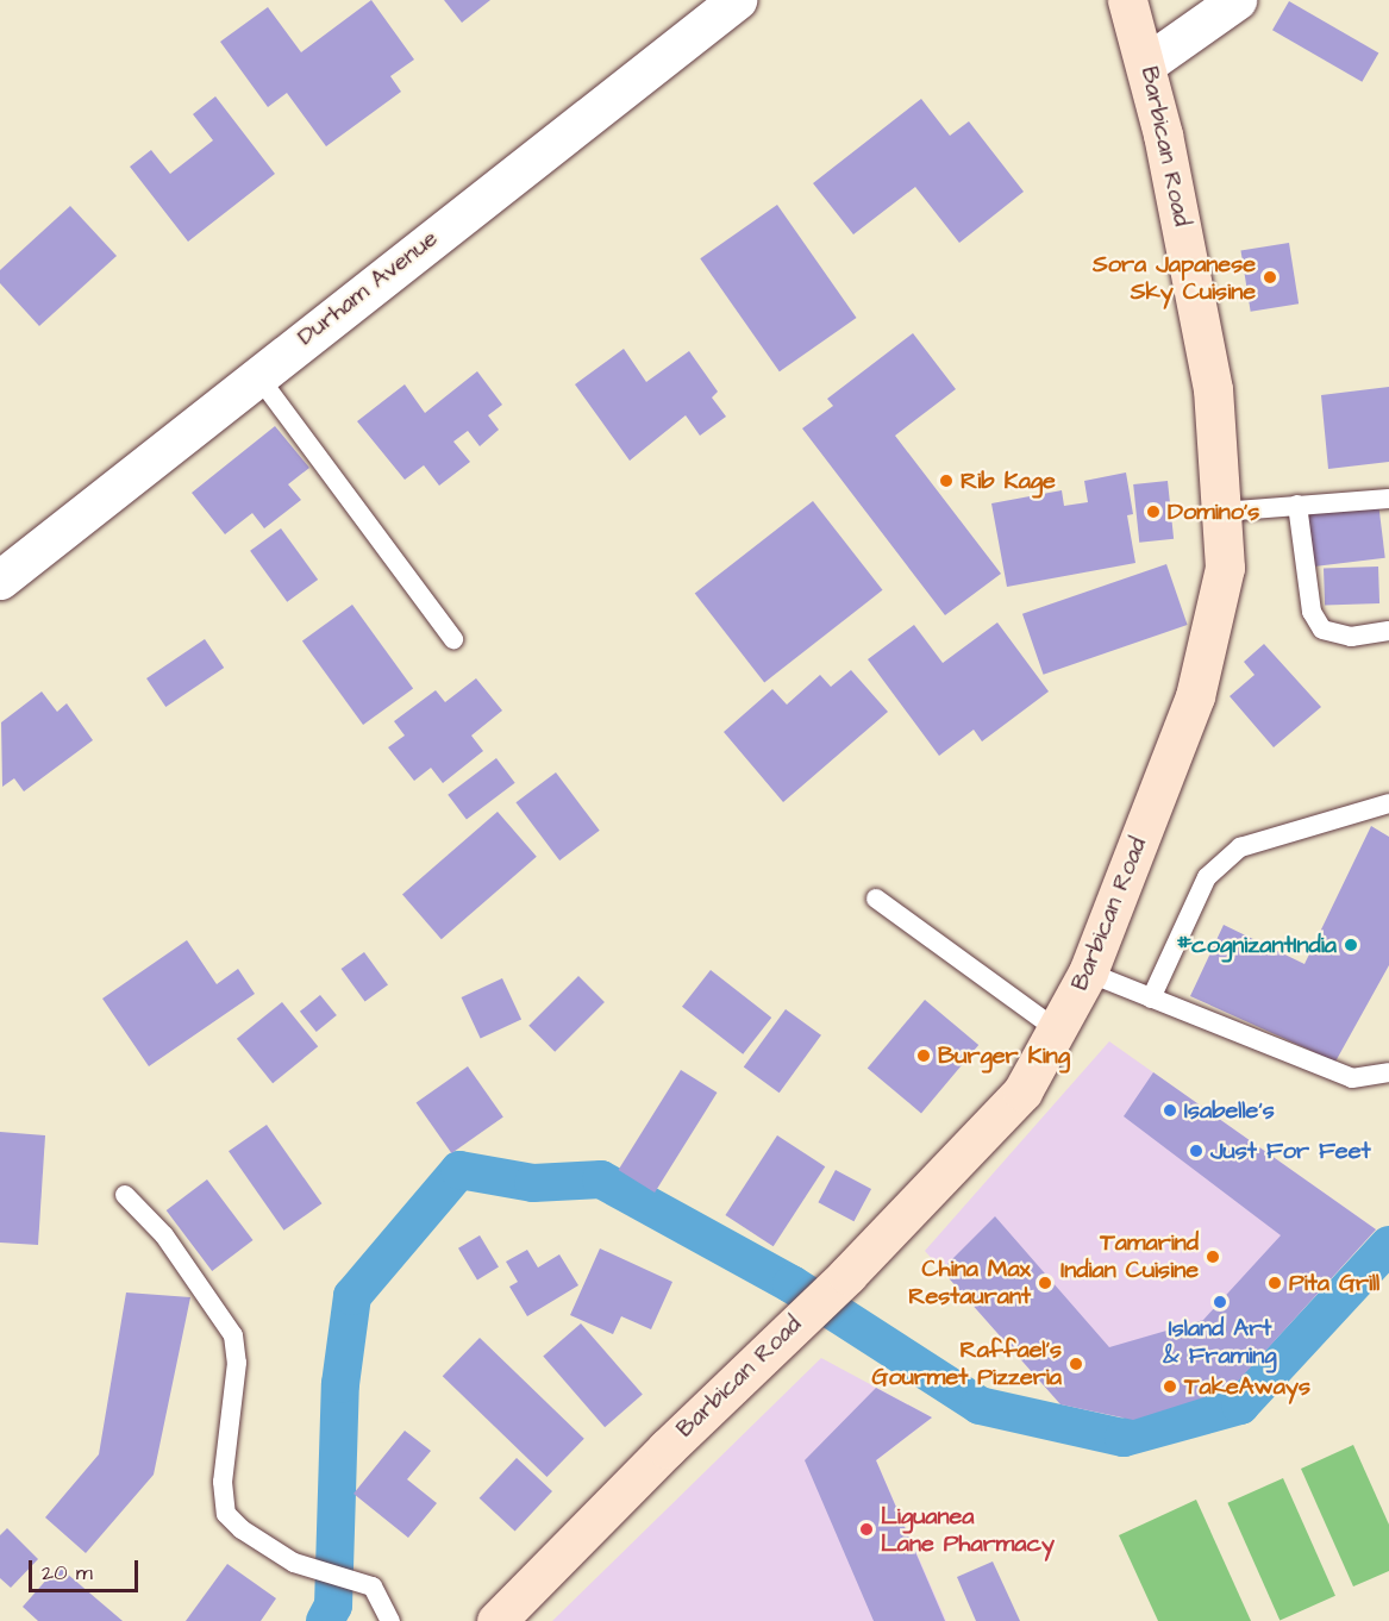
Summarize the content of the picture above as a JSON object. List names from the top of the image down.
{
  "streets": {
    "main road": ["Barbican Road"],
    "street": ["Durham Avenue"]
  },
  "places": [
    "Sora Japanese Sky Cuisine",
    "Rib Kage",
    "Domino's",
    "#cognizantIndia",
    "Burger King",
    "Isabelle's",
    "Just For Feet",
    "Tamarind Indian Cuisine",
    "China Max Restaurant",
    "Pita Grill",
    "Island Art & Framing",
    "Raffael's Gourmet Pizzeria",
    "TakeAways",
    "Liguanea Lane Pharmacy"
  ],
  "scale_bar": "20 m"
}
